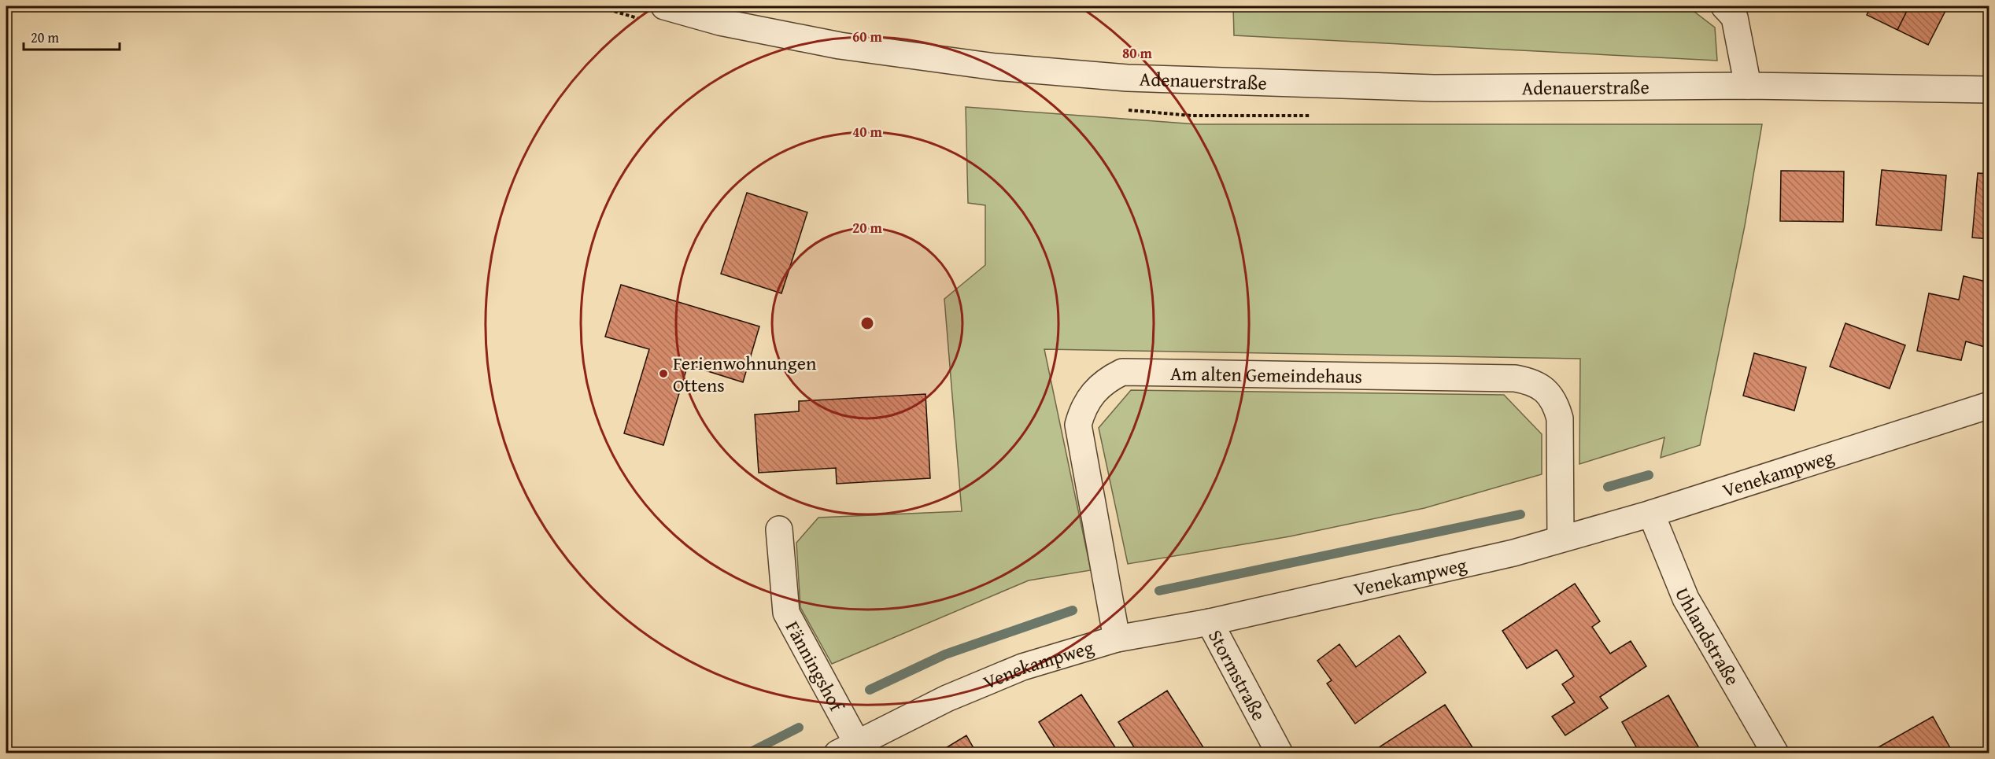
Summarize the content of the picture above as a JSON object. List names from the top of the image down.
{
  "streets": {
    "street": [
      "Adenauerstraße",
      "Am alten Gemeindehaus",
      "Venekampweg",
      "Uhlandstraße",
      "Fänningshof",
      "Stormstraße"
    ]
  },
  "crossings": [
    ["Am alten Gemeindehaus", "Venekampweg"],
    ["Venekampweg", "Uhlandstraße"],
    ["Venekampweg", "Fänningshof"],
    ["Venekampweg", "Stormstraße"]
  ],
  "places": ["Ferienwohnungen Ottens"],
  "scale_bar": "20 m",
  "rings": [
    "60 m",
    "80 m",
    "40 m",
    "20 m"
  ]
}
